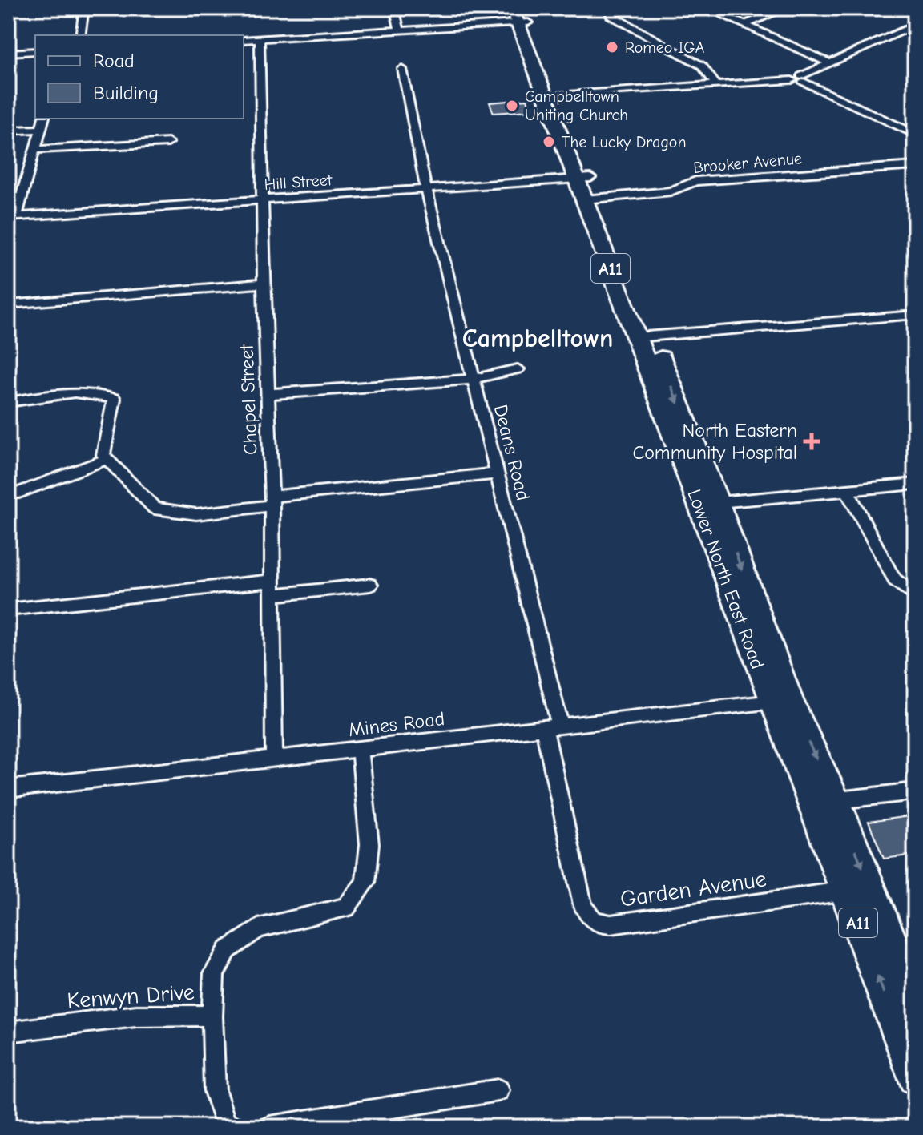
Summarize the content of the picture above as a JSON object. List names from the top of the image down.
{
  "streets": {
    "main road": ["A11", "Lower North East Road"],
    "street": [
      "Brooker Avenue",
      "Hill Street",
      "Chapel Street",
      "Deans Road",
      "Mines Road",
      "Garden Avenue",
      "Kenwyn Drive"
    ]
  },
  "crossings": [
    ["Brooker Avenue", "Lower North East Road"],
    ["Hill Street", "Chapel Street"],
    ["Hill Street", "Deans Road"],
    ["Hill Street", "Lower North East Road"],
    ["Chapel Street", "Mines Road"],
    ["Deans Road", "Mines Road"],
    ["Deans Road", "Garden Avenue"],
    ["Lower North East Road", "Mines Road"],
    ["Lower North East Road", "Garden Avenue"],
    ["Mines Road", "Garden Avenue"]
  ],
  "districts": ["Campbelltown"],
  "places": {
    "other": ["Romeo IGA", "Campbelltown Uniting Church", "The Lucky Dragon"],
    "health": ["North Eastern Community Hospital"]
  },
  "legend": ["Road", "Building"]
}
